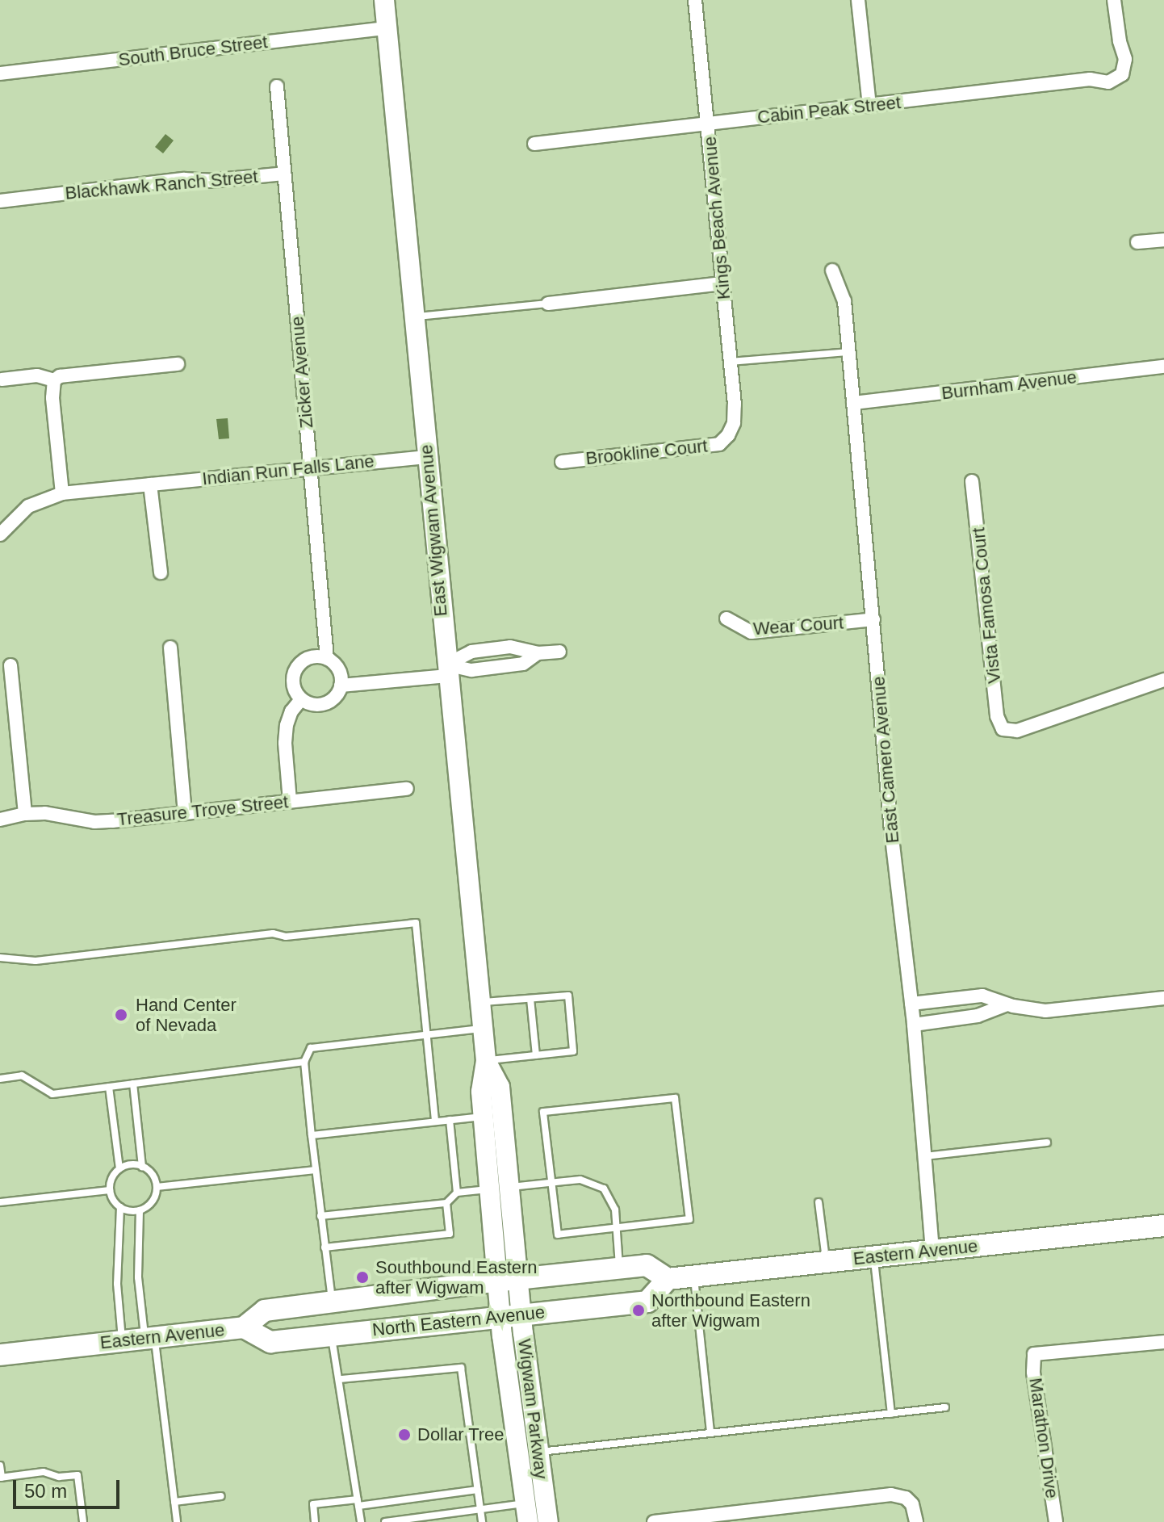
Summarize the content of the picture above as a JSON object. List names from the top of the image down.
{
  "streets": {
    "main road": [
      "East Wigwam Avenue",
      "Eastern Avenue",
      "North Eastern Avenue",
      "Wigwam Parkway"
    ],
    "street": [
      "South Bruce Street",
      "Cabin Peak Street",
      "Blackhawk Ranch Street",
      "Kings Beach Avenue",
      "Zicker Avenue",
      "Burnham Avenue",
      "Brookline Court",
      "Indian Run Falls Lane",
      "Vista Famosa Court",
      "Wear Court",
      "East Camero Avenue",
      "Treasure Trove Street",
      "Marathon Drive"
    ]
  },
  "crossings": [
    ["South Bruce Street", "East Wigwam Avenue"],
    ["Cabin Peak Street", "Kings Beach Avenue"],
    ["Blackhawk Ranch Street", "Zicker Avenue"],
    ["Kings Beach Avenue", "Brookline Court"],
    ["Zicker Avenue", "Indian Run Falls Lane"],
    ["Burnham Avenue", "East Camero Avenue"],
    ["Indian Run Falls Lane", "East Wigwam Avenue"],
    ["East Wigwam Avenue", "North Eastern Avenue"],
    ["East Wigwam Avenue", "Wigwam Parkway"],
    ["Wear Court", "East Camero Avenue"],
    ["East Camero Avenue", "Eastern Avenue"],
    ["Eastern Avenue", "North Eastern Avenue"],
    ["North Eastern Avenue", "Wigwam Parkway"]
  ],
  "places": [
    "Hand Center of Nevada",
    "Southbound Eastern after Wigwam",
    "Northbound Eastern after Wigwam",
    "Dollar Tree"
  ],
  "scale_bar": "50 m"
}
